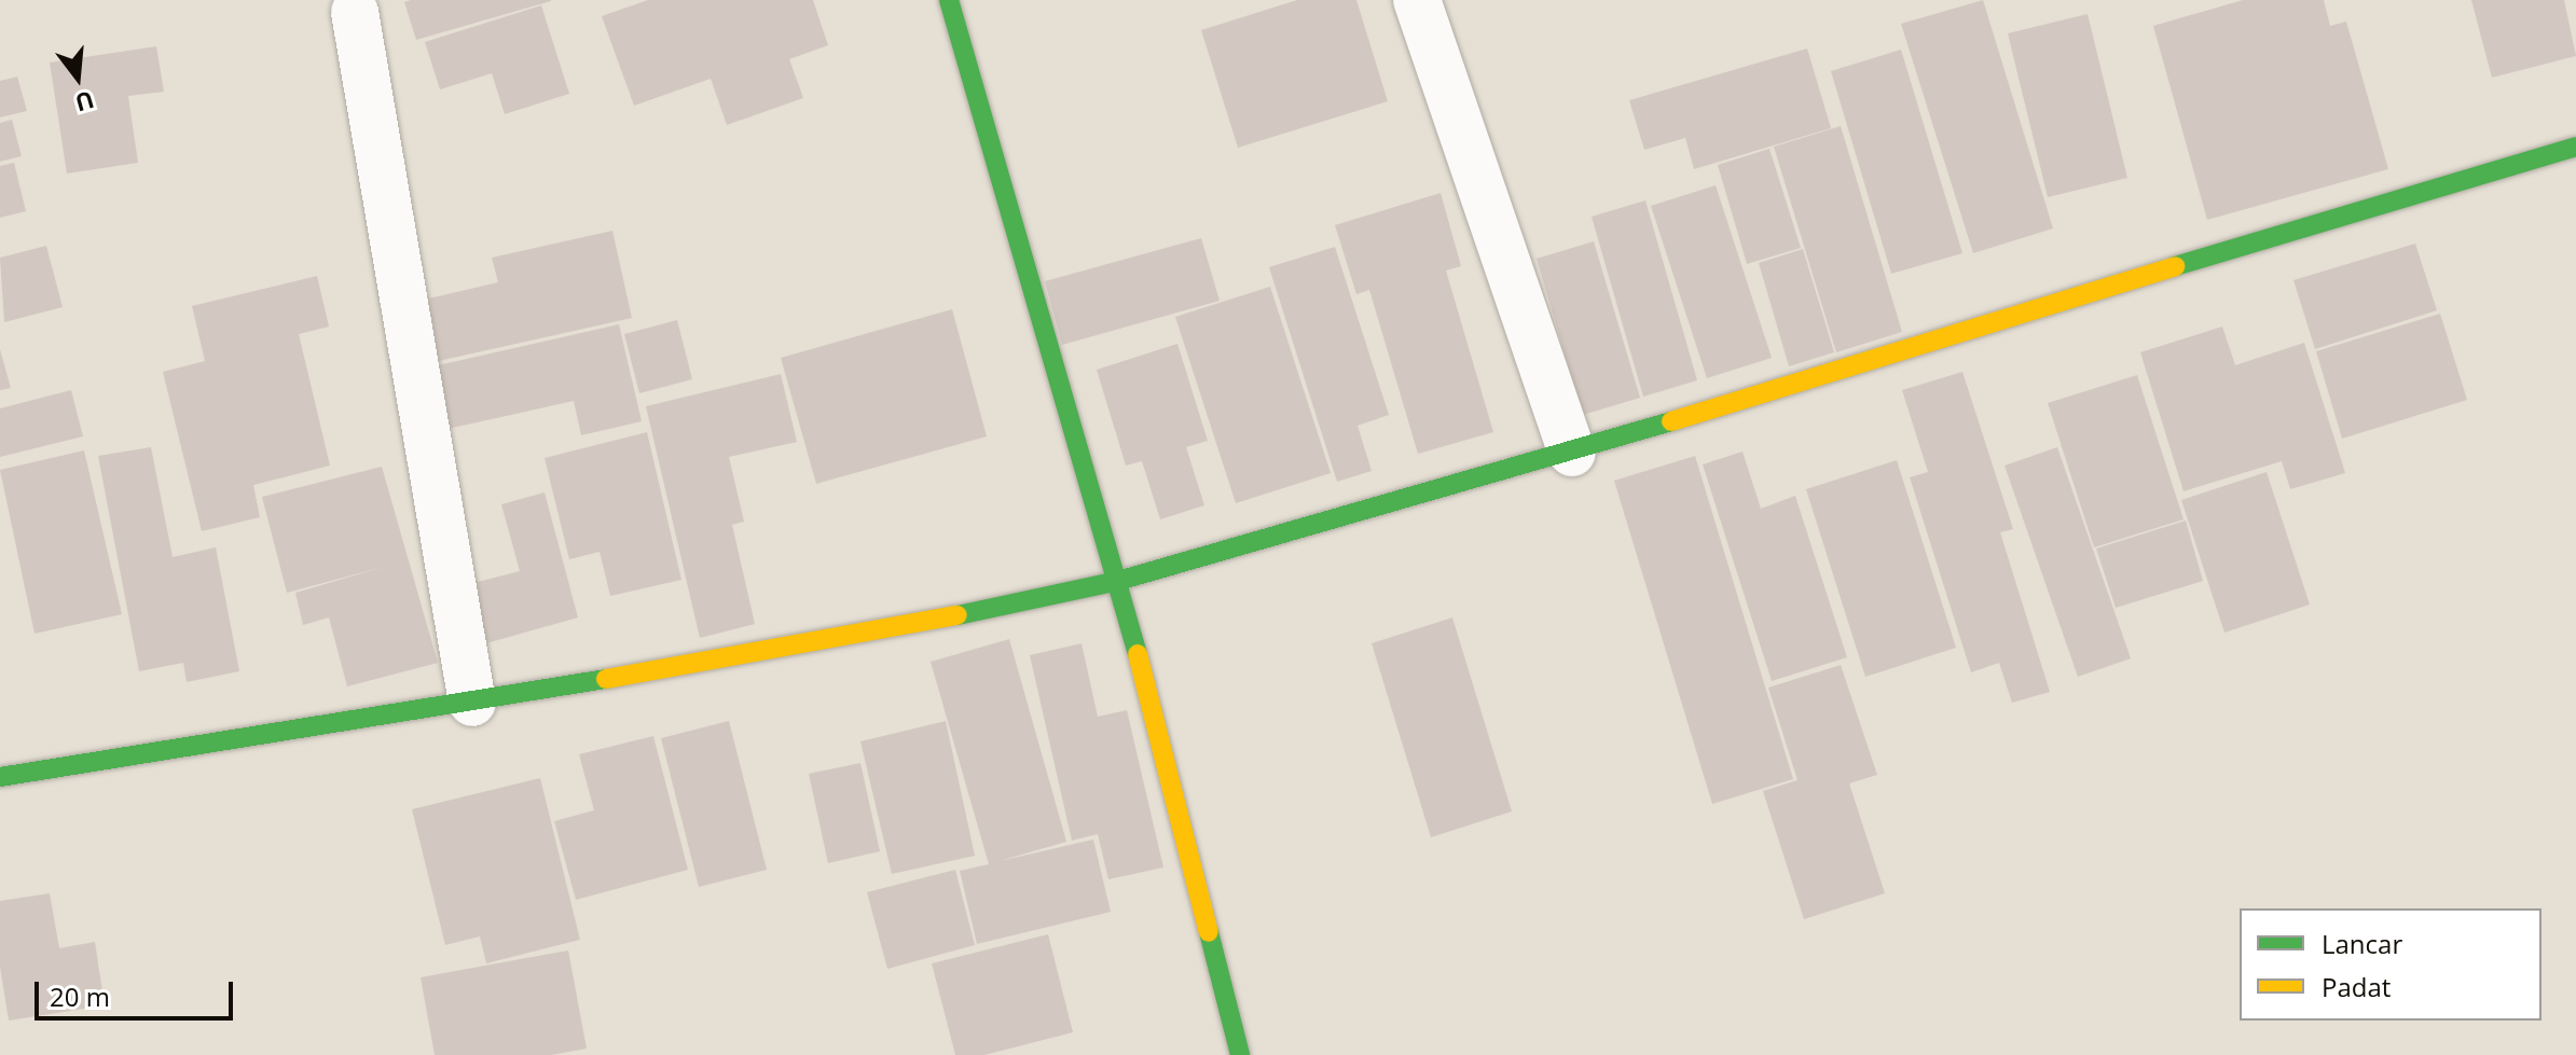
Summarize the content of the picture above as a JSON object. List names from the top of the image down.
{
  "legend": ["Lancar", "Padat"],
  "scale_bar": "20 m",
  "north": "bottom"
}
